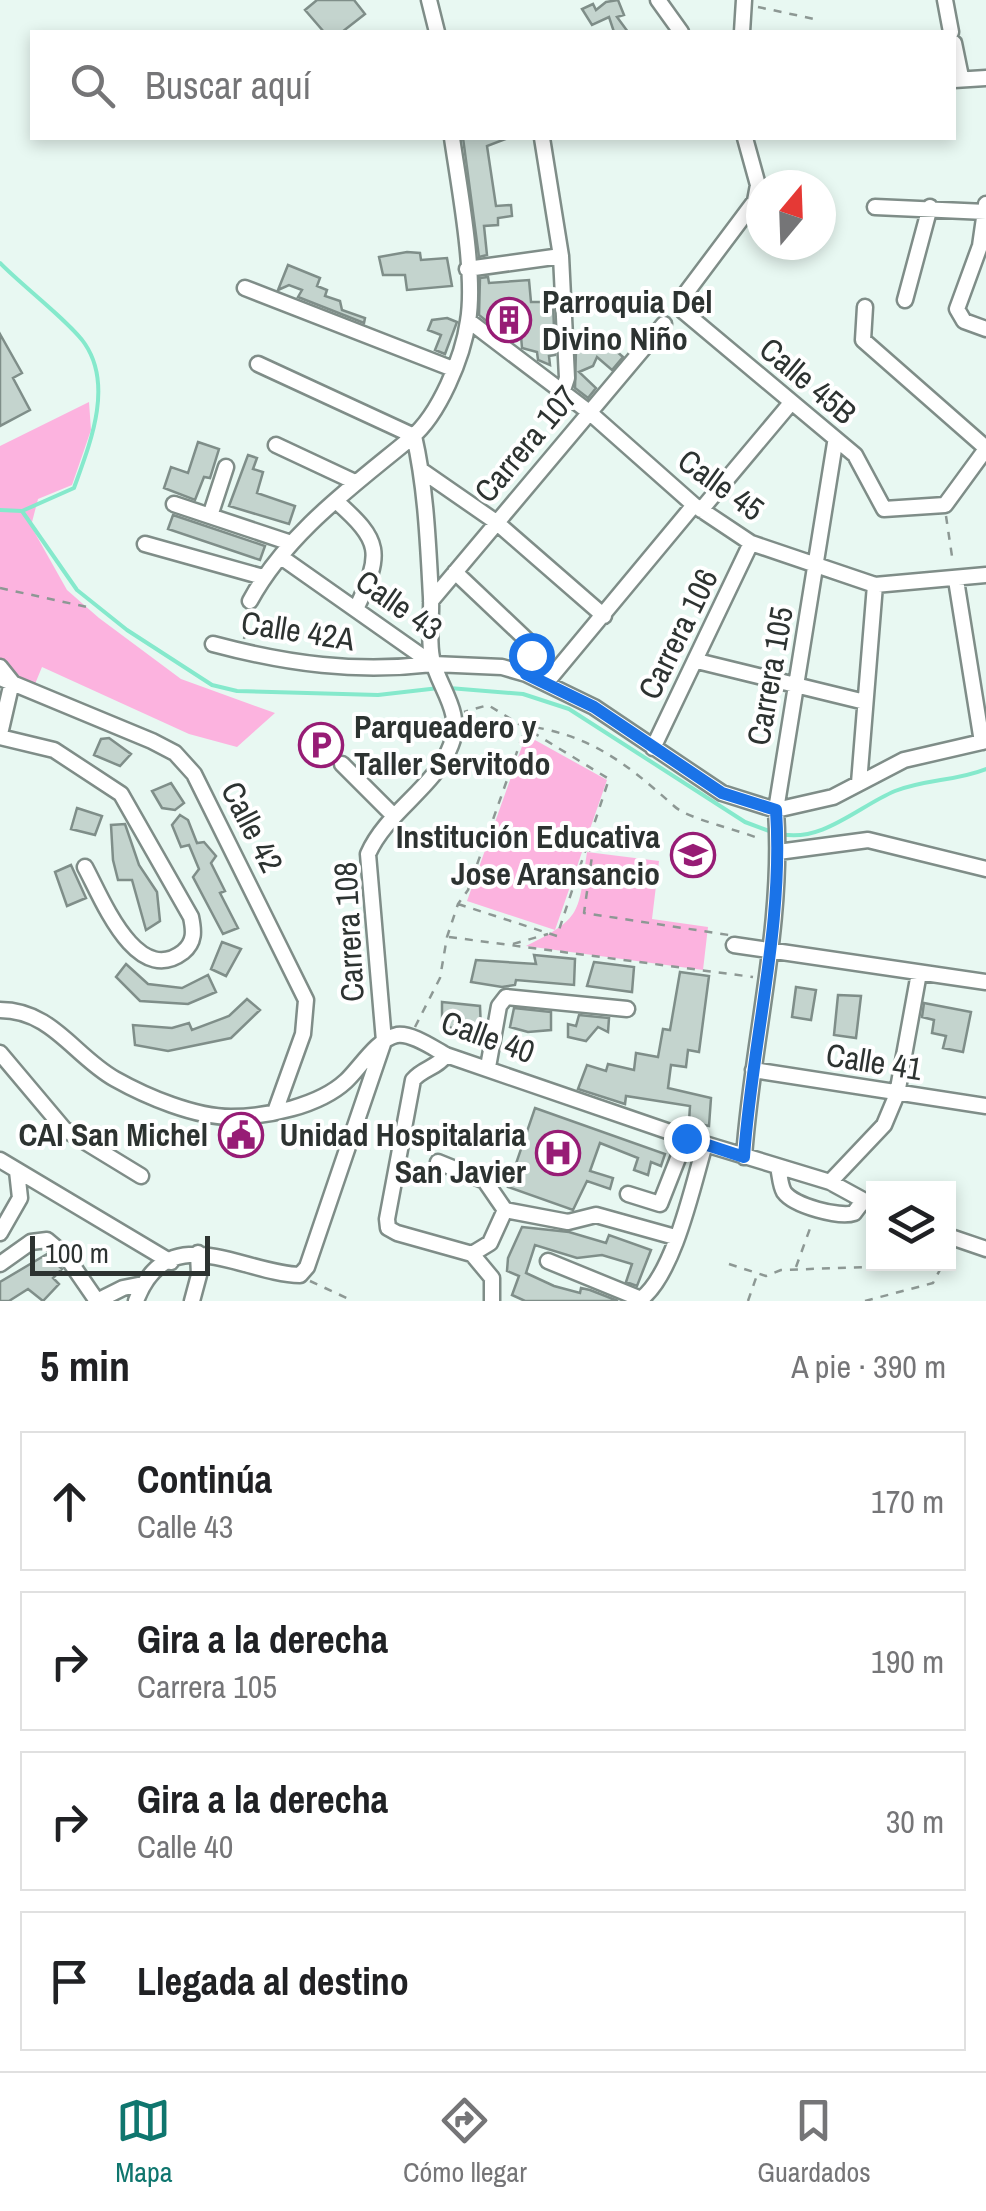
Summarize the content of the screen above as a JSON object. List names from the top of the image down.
{
  "streets": {
    "street": [
      "Calle 45B",
      "Carrera 107",
      "Calle 45",
      "Calle 43",
      "Calle 42A",
      "Carrera 106",
      "Carrera 105",
      "Calle 42",
      "Carrera 108",
      "Calle 40",
      "Calle 41"
    ]
  },
  "crossings": [
    ["Calle 45B", "Carrera 105"],
    ["Carrera 107", "Calle 45"],
    ["Calle 45", "Carrera 106"],
    ["Calle 45", "Carrera 105"],
    ["Calle 43", "Calle 42A"],
    ["Calle 43", "Carrera 106"],
    ["Calle 43", "Carrera 105"],
    ["Calle 43", "Carrera 108"],
    ["Calle 42A", "Carrera 108"],
    ["Carrera 105", "Calle 40"],
    ["Carrera 105", "Calle 41"],
    ["Carrera 108", "Calle 40"]
  ],
  "places": {
    "building": ["Parroquia Del Divino Niño"],
    "parking": ["Parqueadero y Taller Servitodo"],
    "school or university": ["Institución Educativa Jose Aransancio"],
    "public building": ["CAI San Michel"],
    "hospital": ["Unidad Hospitalaria San Javier"]
  },
  "scale_bar": "100 m",
  "north": "top",
  "page": {
    "search": "Buscar aquí",
    "scale": "100 m",
    "heading": ["5 min", "A pie · 390 m"],
    "list": [
      ["Continúa", "Calle 43", "170 m"],
      ["Gira a la derecha", "Carrera 105", "190 m"],
      ["Gira a la derecha", "Calle 40", "30 m"],
      "Llegada al destino"
    ],
    "nav": ["Mapa", "Cómo llegar", "Guardados"]
  }
}
